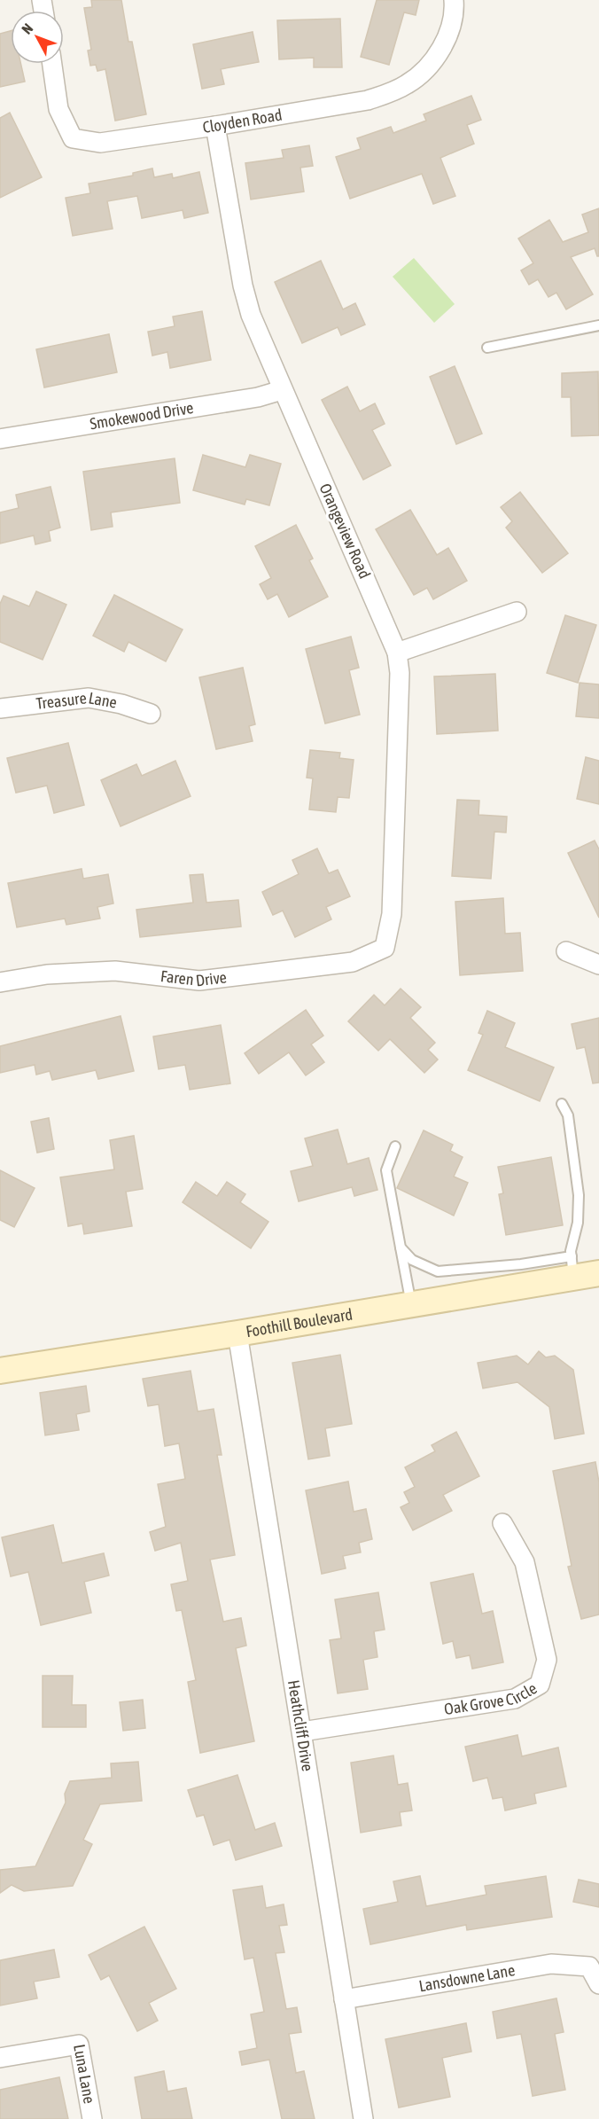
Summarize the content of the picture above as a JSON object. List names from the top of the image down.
{
  "streets": {
    "street": [
      "Cloyden Road",
      "Smokewood Drive",
      "Orangeview Road",
      "Treasure Lane",
      "Faren Drive",
      "Foothill Boulevard",
      "Oak Grove Circle",
      "Heathcliff Drive",
      "Lansdowne Lane",
      "Luna Lane"
    ]
  },
  "crossings": [
    ["Cloyden Road", "Orangeview Road"],
    ["Smokewood Drive", "Orangeview Road"],
    ["Orangeview Road", "Faren Drive"],
    ["Foothill Boulevard", "Heathcliff Drive"],
    ["Oak Grove Circle", "Heathcliff Drive"],
    ["Heathcliff Drive", "Lansdowne Lane"]
  ],
  "north": "top left"
}
